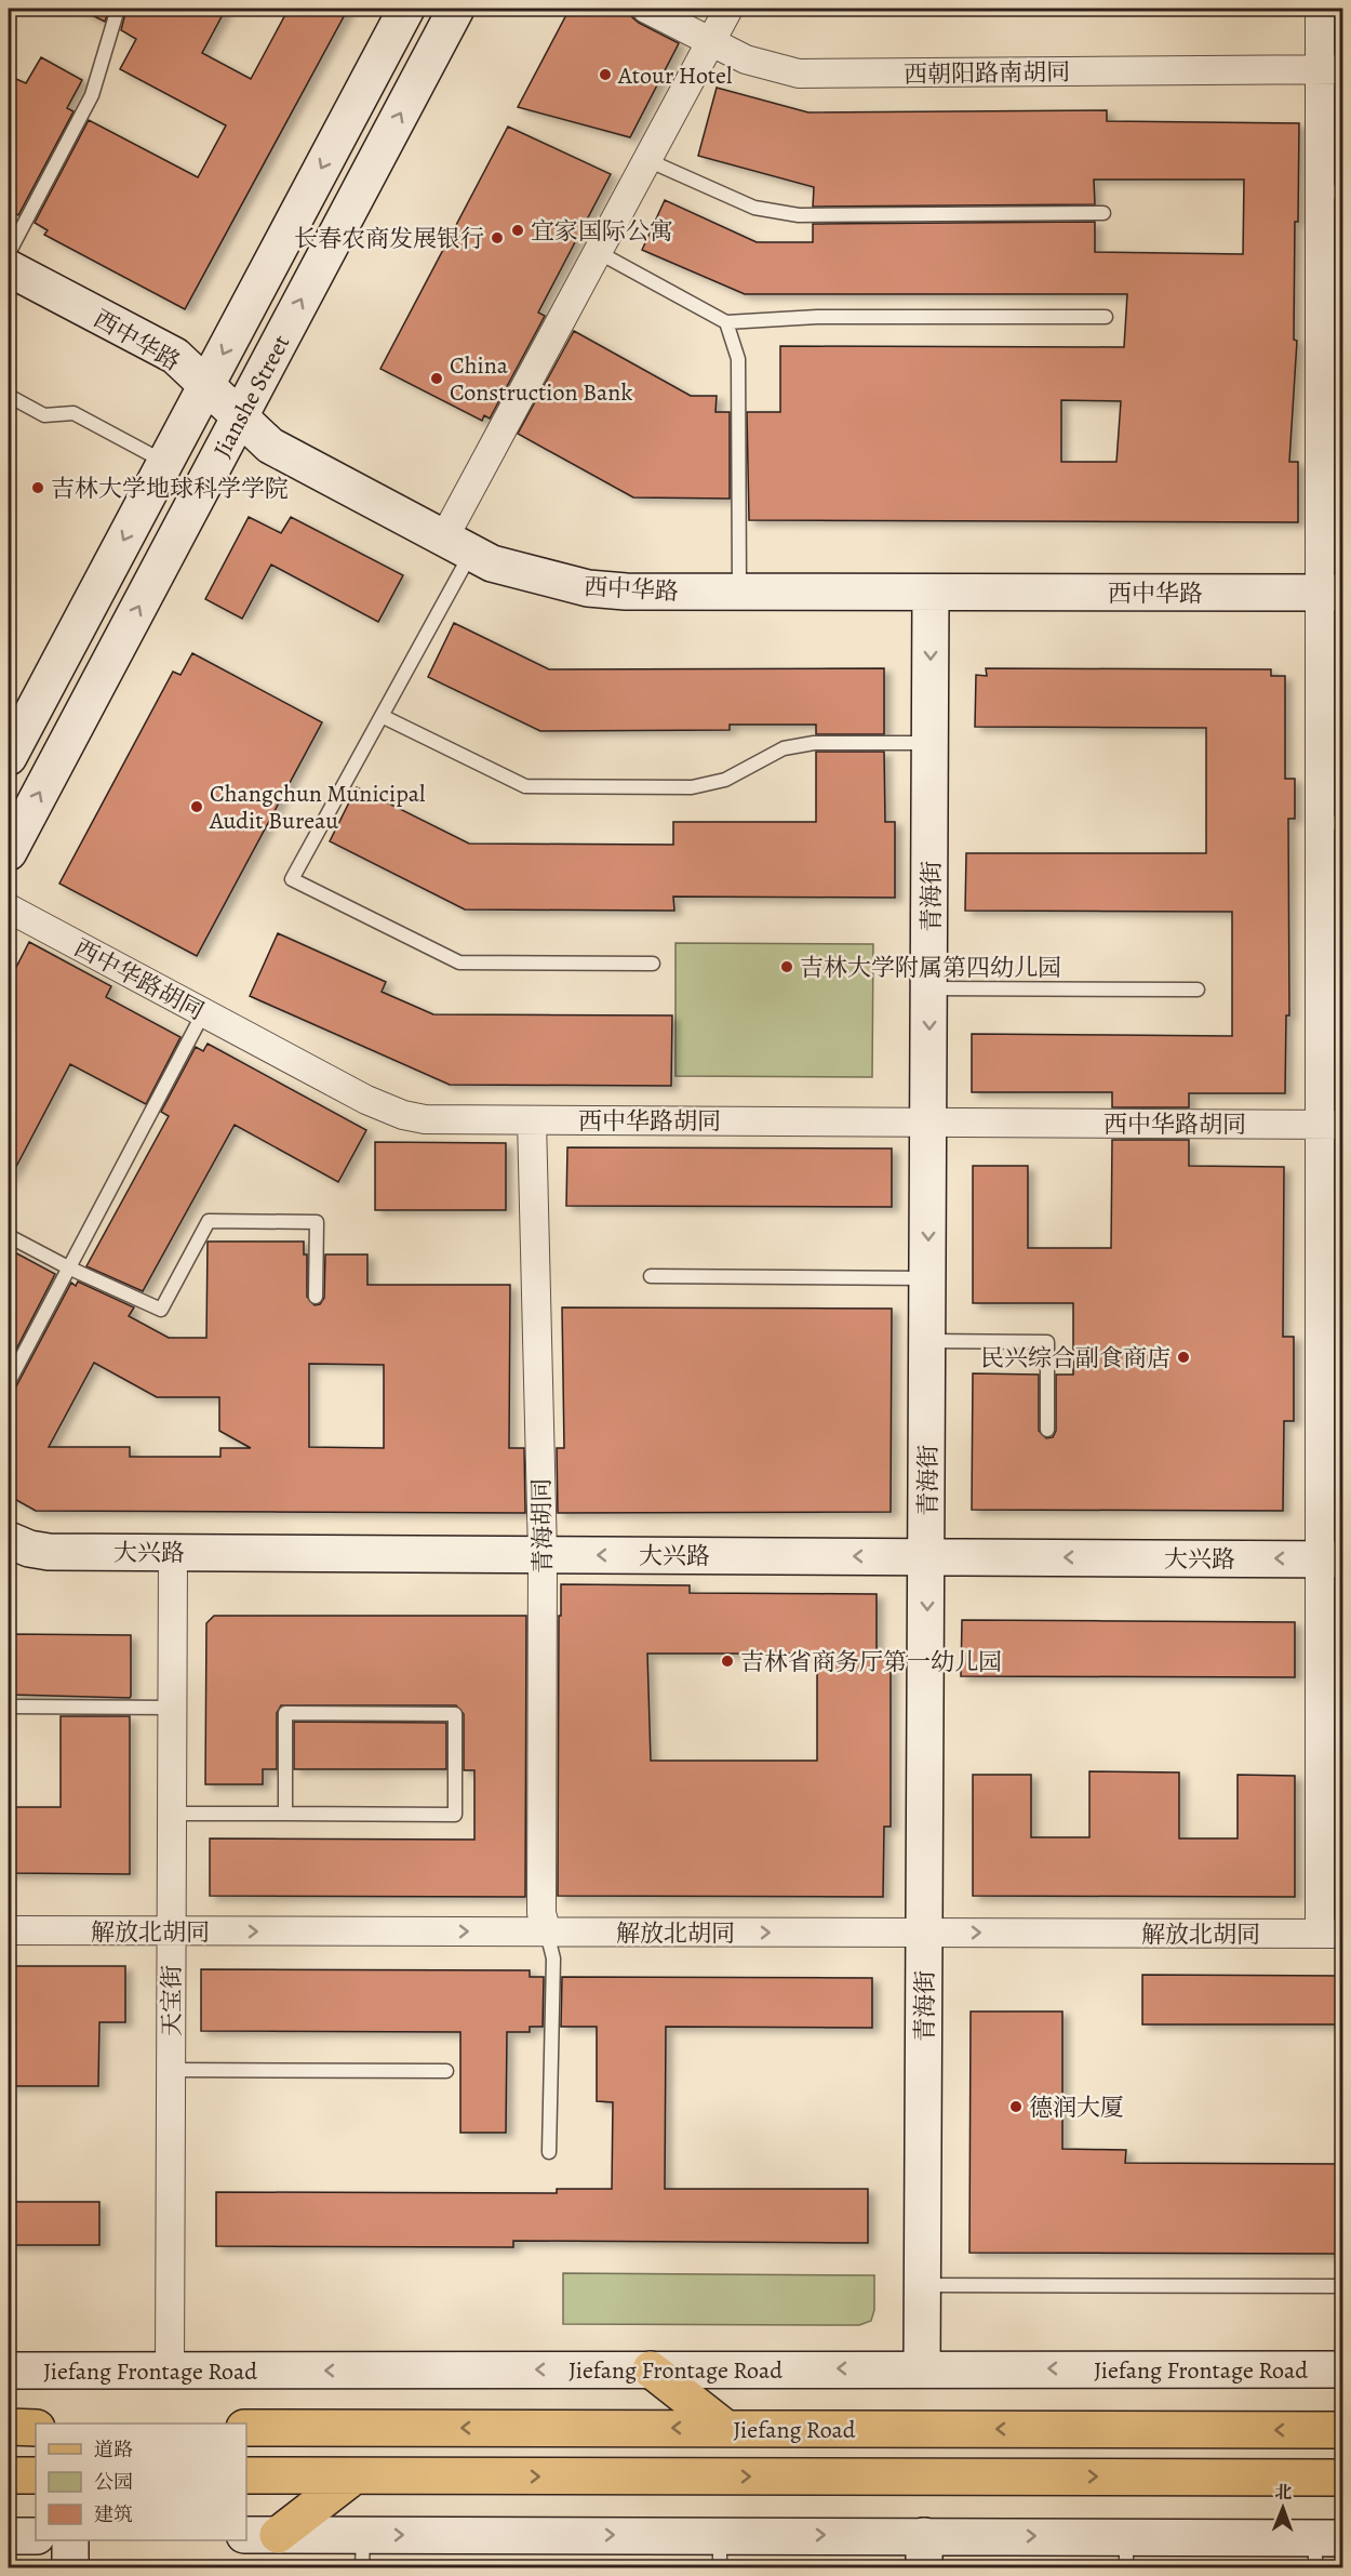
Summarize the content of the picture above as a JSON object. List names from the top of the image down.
{
  "streets": {
    "main road": ["Jiefang Road"],
    "street": [
      "西朝阳路南胡同",
      "西中华路",
      "Jianshe Street",
      "青海街",
      "西中华路胡同",
      "青海胡同",
      "大兴路",
      "解放北胡同",
      "天宝街",
      "Jiefang Frontage Road"
    ]
  },
  "crossings": [
    ["西中华路", "Jianshe Street"],
    ["西中华路", "青海街"],
    ["青海街", "西中华路胡同"],
    ["青海街", "大兴路"],
    ["青海街", "解放北胡同"],
    ["青海街", "Jiefang Frontage Road"],
    ["西中华路胡同", "青海胡同"],
    ["青海胡同", "大兴路"],
    ["青海胡同", "解放北胡同"],
    ["大兴路", "天宝街"],
    ["解放北胡同", "天宝街"],
    ["天宝街", "Jiefang Frontage Road"]
  ],
  "one_way": ["青海街", "大兴路", "解放北胡同"],
  "places": [
    "Atour Hotel",
    "宜家国际公寓",
    "长春农商发展银行",
    "China Construction Bank",
    "吉林大学地球科学学院",
    "Changchun Municipal Audit Bureau",
    "吉林大学附属第四幼儿园",
    "民兴综合副食商店",
    "吉林省商务厅第一幼儿园",
    "德润大厦"
  ],
  "legend": ["道路", "公园", "建筑"],
  "north": "top"
}
